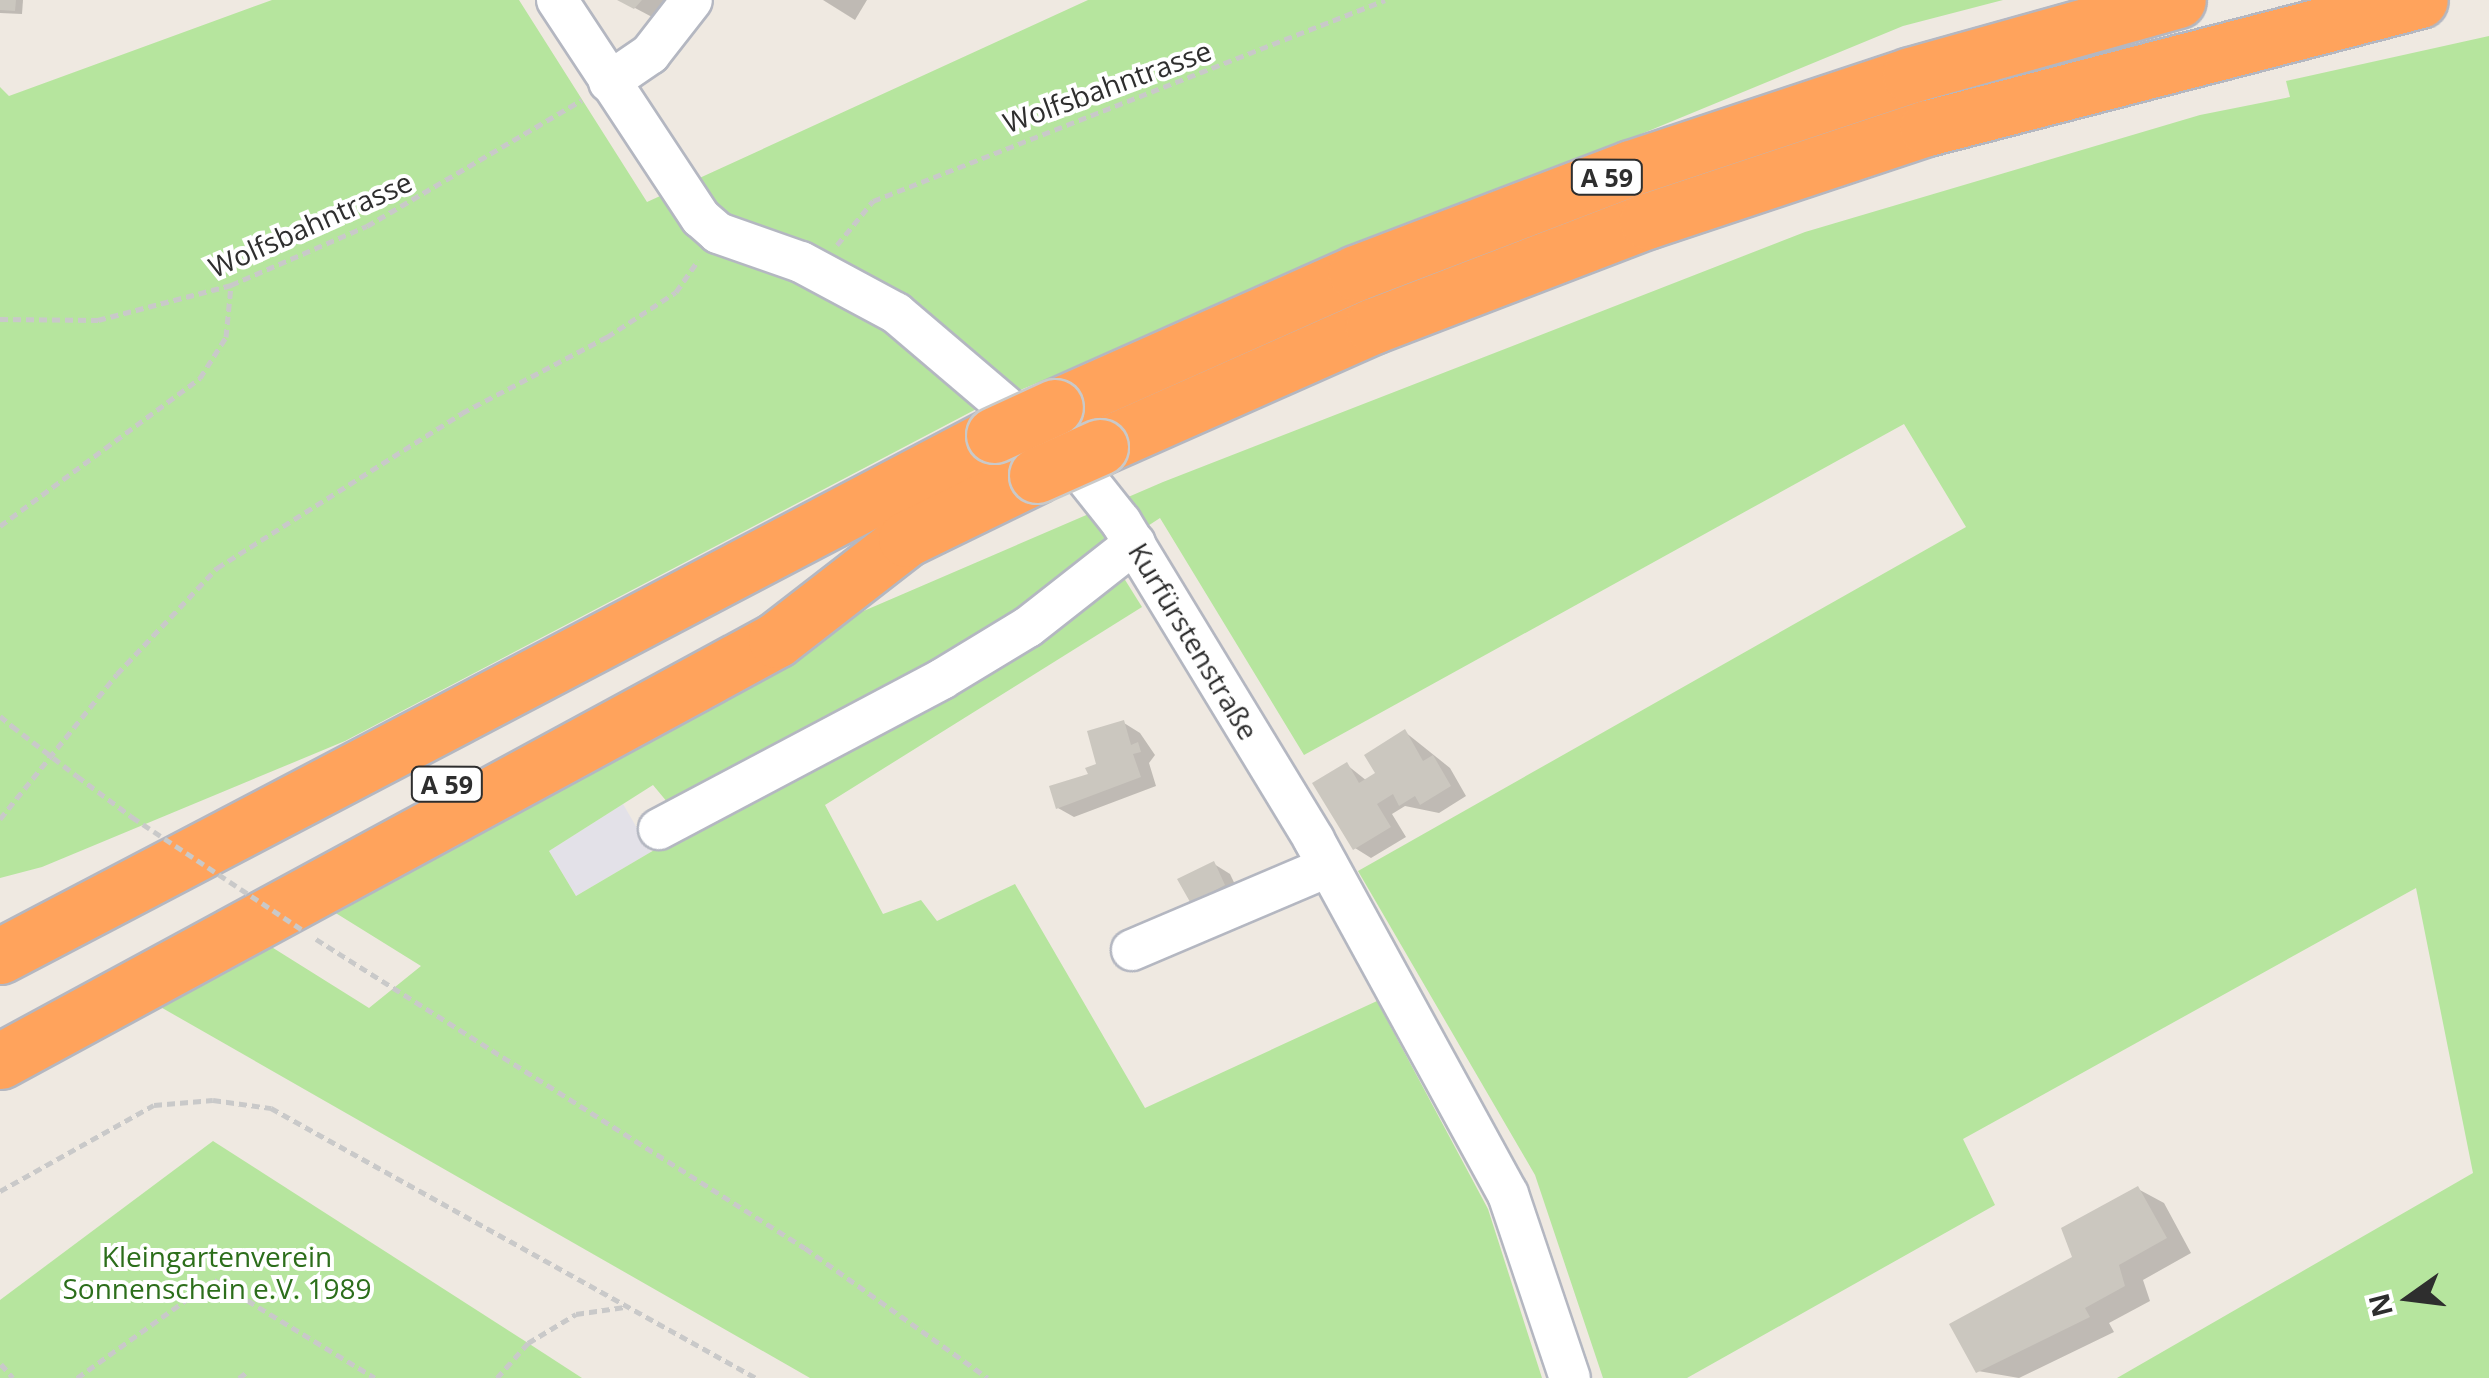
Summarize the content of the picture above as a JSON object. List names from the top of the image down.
{
  "streets": {
    "highway": ["A 59"],
    "street": ["Kurfürstenstraße"],
    "path": ["Wolfsbahntrasse"]
  },
  "crossings": [
    ["Wolfsbahntrasse", "Kurfürstenstraße"]
  ],
  "parks": ["Kleingartenverein Sonnenschein e.V. 1989"],
  "north": "left"
}
